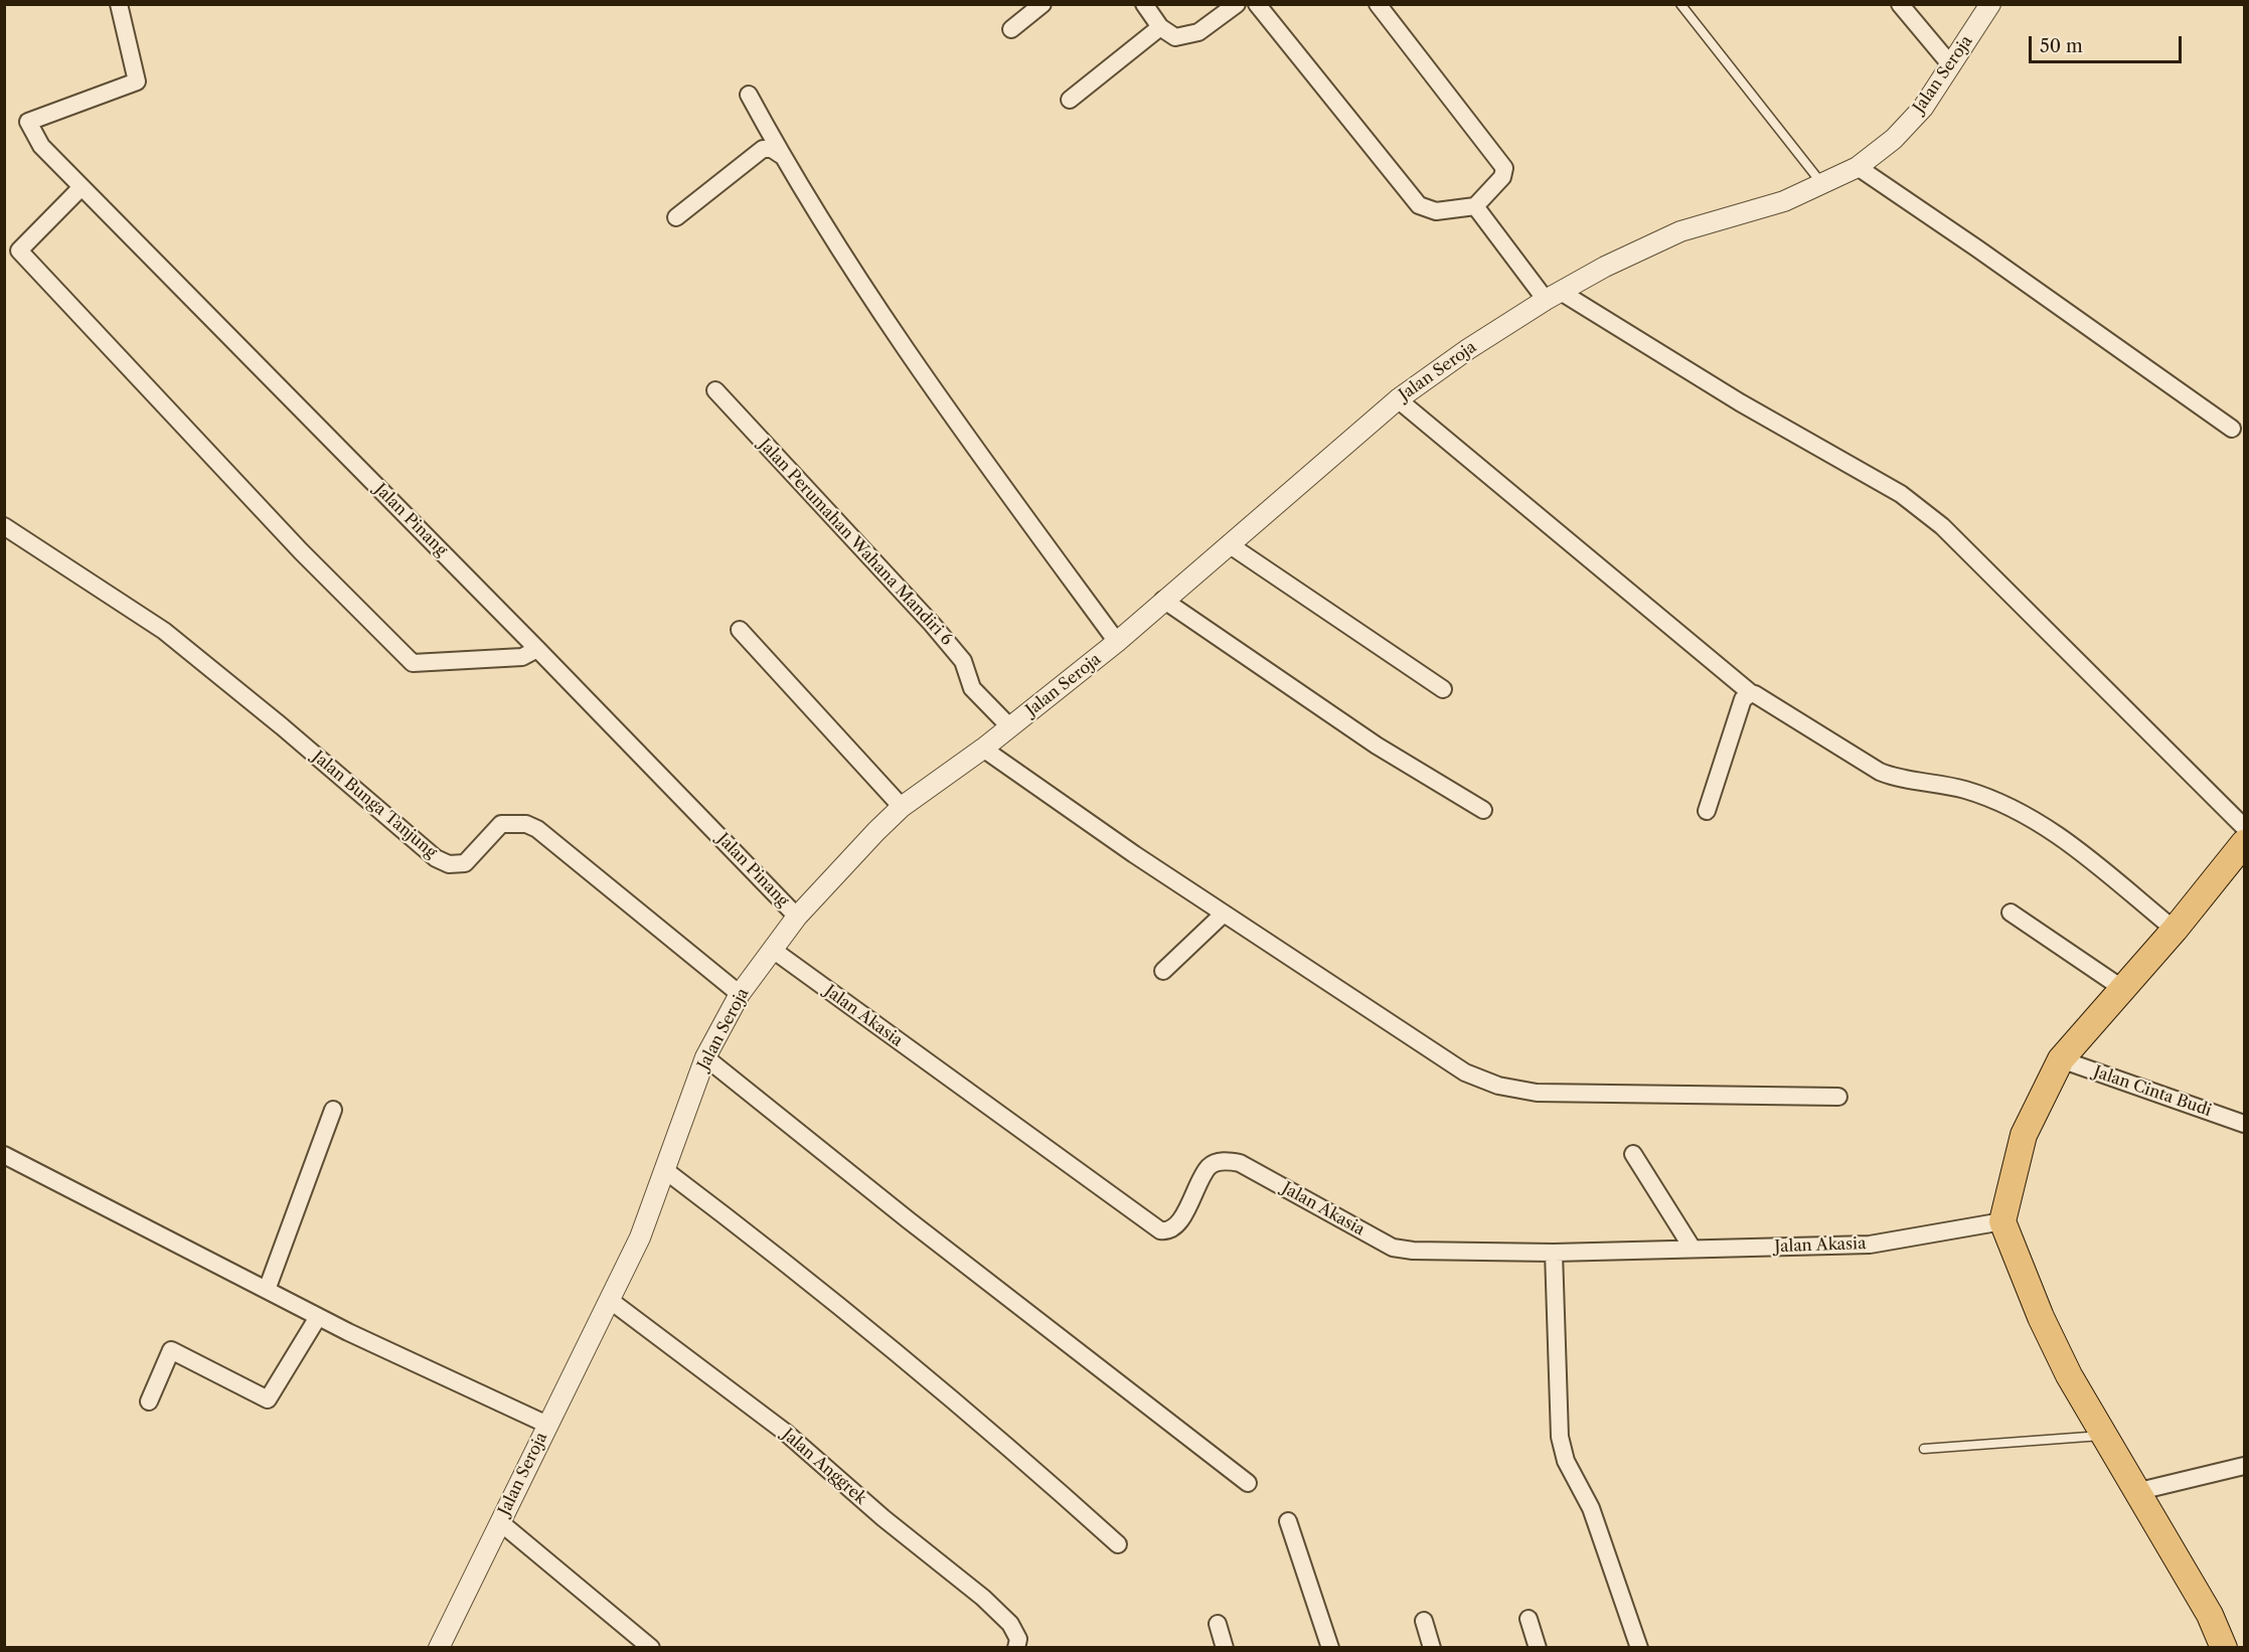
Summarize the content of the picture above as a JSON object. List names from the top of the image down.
{
  "streets": {
    "street": [
      "Jalan Seroja",
      "Jalan Pinang",
      "Jalan Perumahan Wahana Mandiri 6",
      "Jalan Bunga Tanjung",
      "Jalan Akasia",
      "Jalan Cinta Budi",
      "Jalan Anggrek"
    ]
  },
  "crossings": [
    ["Jalan Seroja", "Jalan Pinang"],
    ["Jalan Seroja", "Jalan Perumahan Wahana Mandiri 6"],
    ["Jalan Seroja", "Jalan Bunga Tanjung"],
    ["Jalan Seroja", "Jalan Akasia"],
    ["Jalan Seroja", "Jalan Anggrek"]
  ],
  "scale_bar": "50 m"
}
